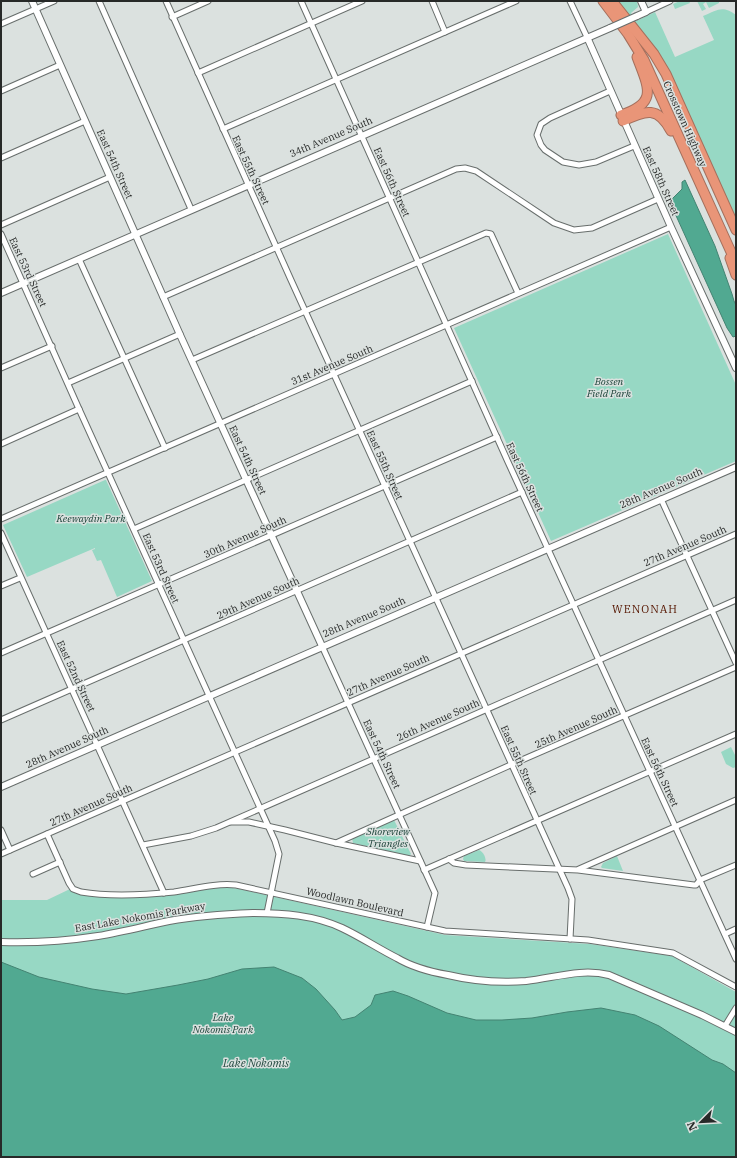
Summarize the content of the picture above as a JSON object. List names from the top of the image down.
{
  "streets": {
    "highway": ["Crosstown Highway"],
    "street": [
      "34th Avenue South",
      "East 54th Street",
      "East 55th Street",
      "East 58th Street",
      "East 56th Street",
      "East 53rd Street",
      "31st Avenue South",
      "28th Avenue South",
      "30th Avenue South",
      "27th Avenue South",
      "29th Avenue South",
      "East 52nd Street",
      "26th Avenue South",
      "25th Avenue South",
      "Woodlawn Boulevard",
      "East Lake Nokomis Parkway"
    ]
  },
  "crossings": [
    ["34th Avenue South", "East 54th Street"],
    ["34th Avenue South", "East 55th Street"],
    ["34th Avenue South", "East 58th Street"],
    ["34th Avenue South", "East 56th Street"],
    ["34th Avenue South", "East 53rd Street"],
    ["East 54th Street", "31st Avenue South"],
    ["East 54th Street", "28th Avenue South"],
    ["East 54th Street", "30th Avenue South"],
    ["East 54th Street", "27th Avenue South"],
    ["East 54th Street", "29th Avenue South"],
    ["East 54th Street", "26th Avenue South"],
    ["East 54th Street", "25th Avenue South"],
    ["East 54th Street", "Woodlawn Boulevard"],
    ["East 55th Street", "31st Avenue South"],
    ["East 55th Street", "28th Avenue South"],
    ["East 55th Street", "30th Avenue South"],
    ["East 55th Street", "27th Avenue South"],
    ["East 55th Street", "29th Avenue South"],
    ["East 55th Street", "26th Avenue South"],
    ["East 55th Street", "25th Avenue South"],
    ["East 55th Street", "Woodlawn Boulevard"],
    ["East 58th Street", "31st Avenue South"],
    ["East 56th Street", "31st Avenue South"],
    ["East 56th Street", "28th Avenue South"],
    ["East 56th Street", "30th Avenue South"],
    ["East 56th Street", "27th Avenue South"],
    ["East 56th Street", "29th Avenue South"],
    ["East 56th Street", "26th Avenue South"],
    ["East 56th Street", "25th Avenue South"],
    ["East 53rd Street", "31st Avenue South"],
    ["East 53rd Street", "28th Avenue South"],
    ["East 53rd Street", "30th Avenue South"],
    ["East 53rd Street", "27th Avenue South"],
    ["East 53rd Street", "29th Avenue South"],
    ["East 53rd Street", "26th Avenue South"],
    ["East 53rd Street", "Woodlawn Boulevard"],
    ["East 53rd Street", "East Lake Nokomis Parkway"],
    ["28th Avenue South", "East 52nd Street"],
    ["30th Avenue South", "East 52nd Street"],
    ["27th Avenue South", "East 52nd Street"],
    ["27th Avenue South", "Woodlawn Boulevard"],
    ["29th Avenue South", "East 52nd Street"],
    ["East 52nd Street", "26th Avenue South"],
    ["East 52nd Street", "Woodlawn Boulevard"]
  ],
  "districts": ["WENONAH"],
  "water": ["Lake Nokomis"],
  "parks": [
    "Bossen Field Park",
    "Keewaydin Park",
    "Shoreview Triangles",
    "Lake Nokomis Park"
  ],
  "north": "bottom left"
}
